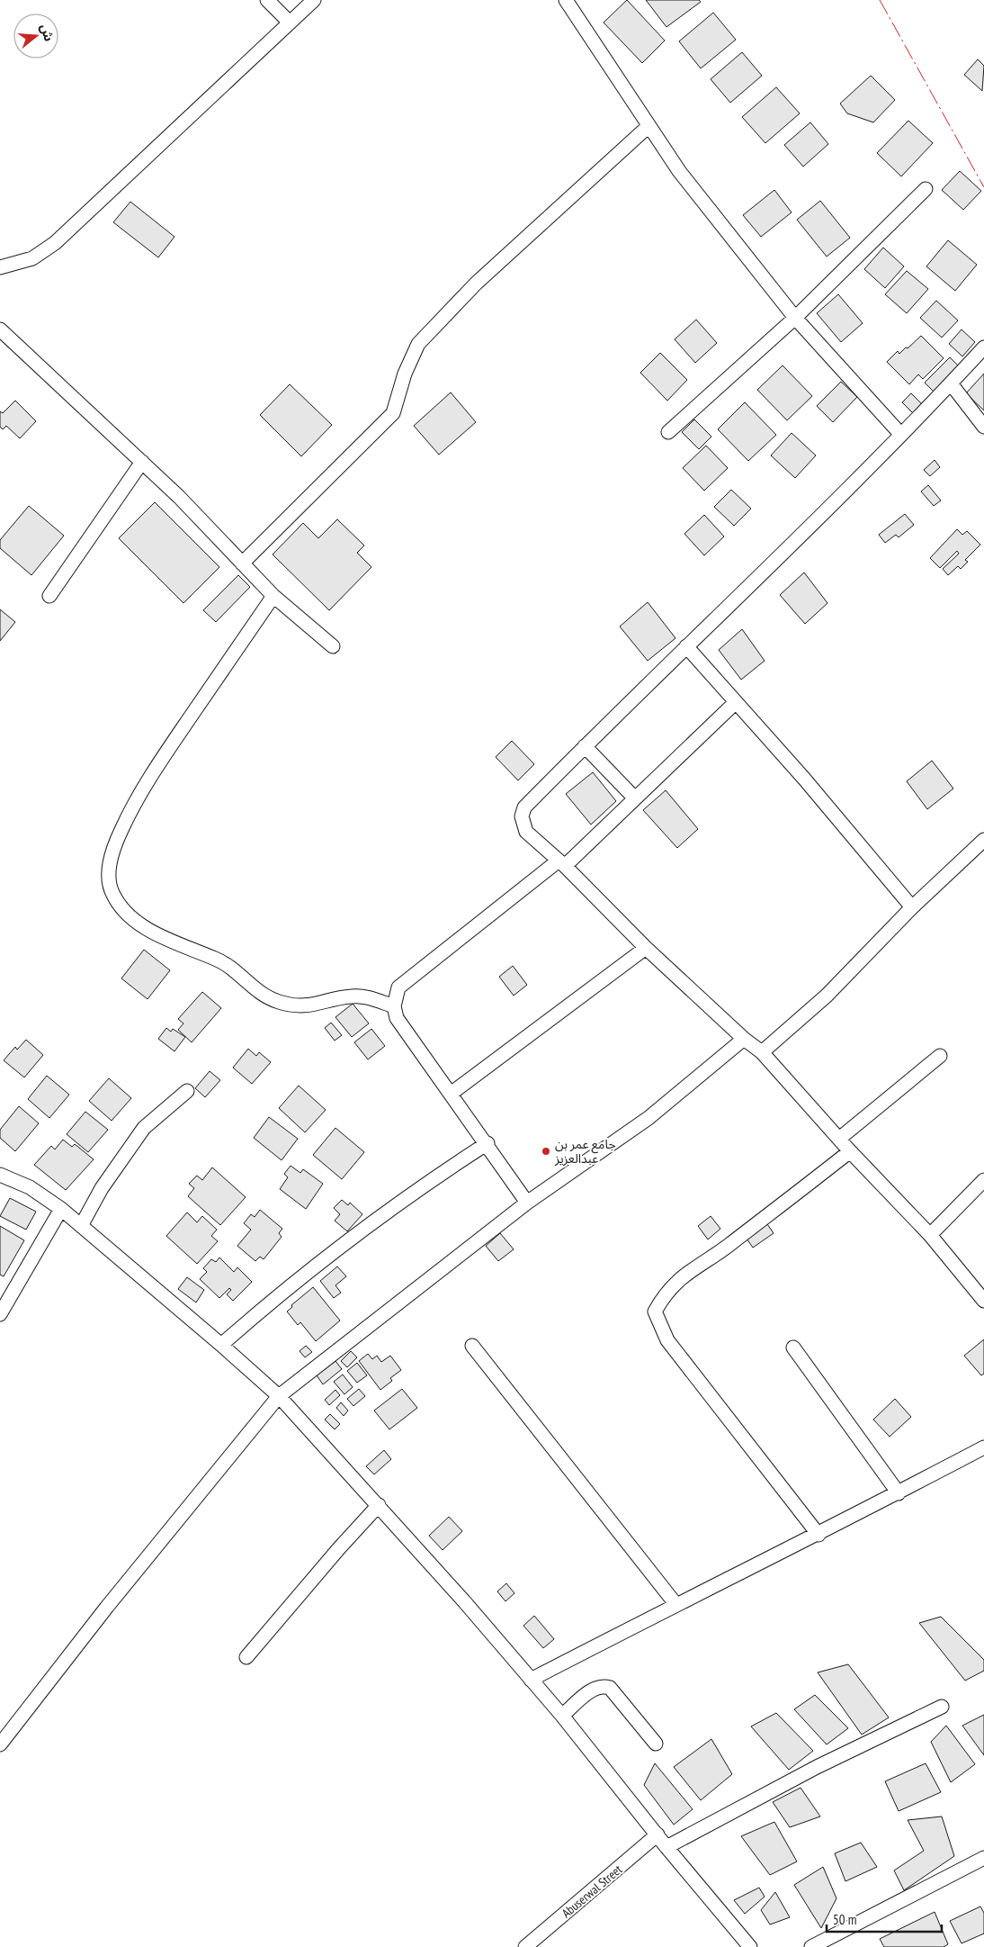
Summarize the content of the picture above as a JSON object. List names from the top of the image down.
{
  "streets": {
    "street": ["Abuserwal Street"]
  },
  "places": ["جامع عمر بن عبدالعزيز"],
  "scale_bar": "50 m",
  "north": "right"
}
